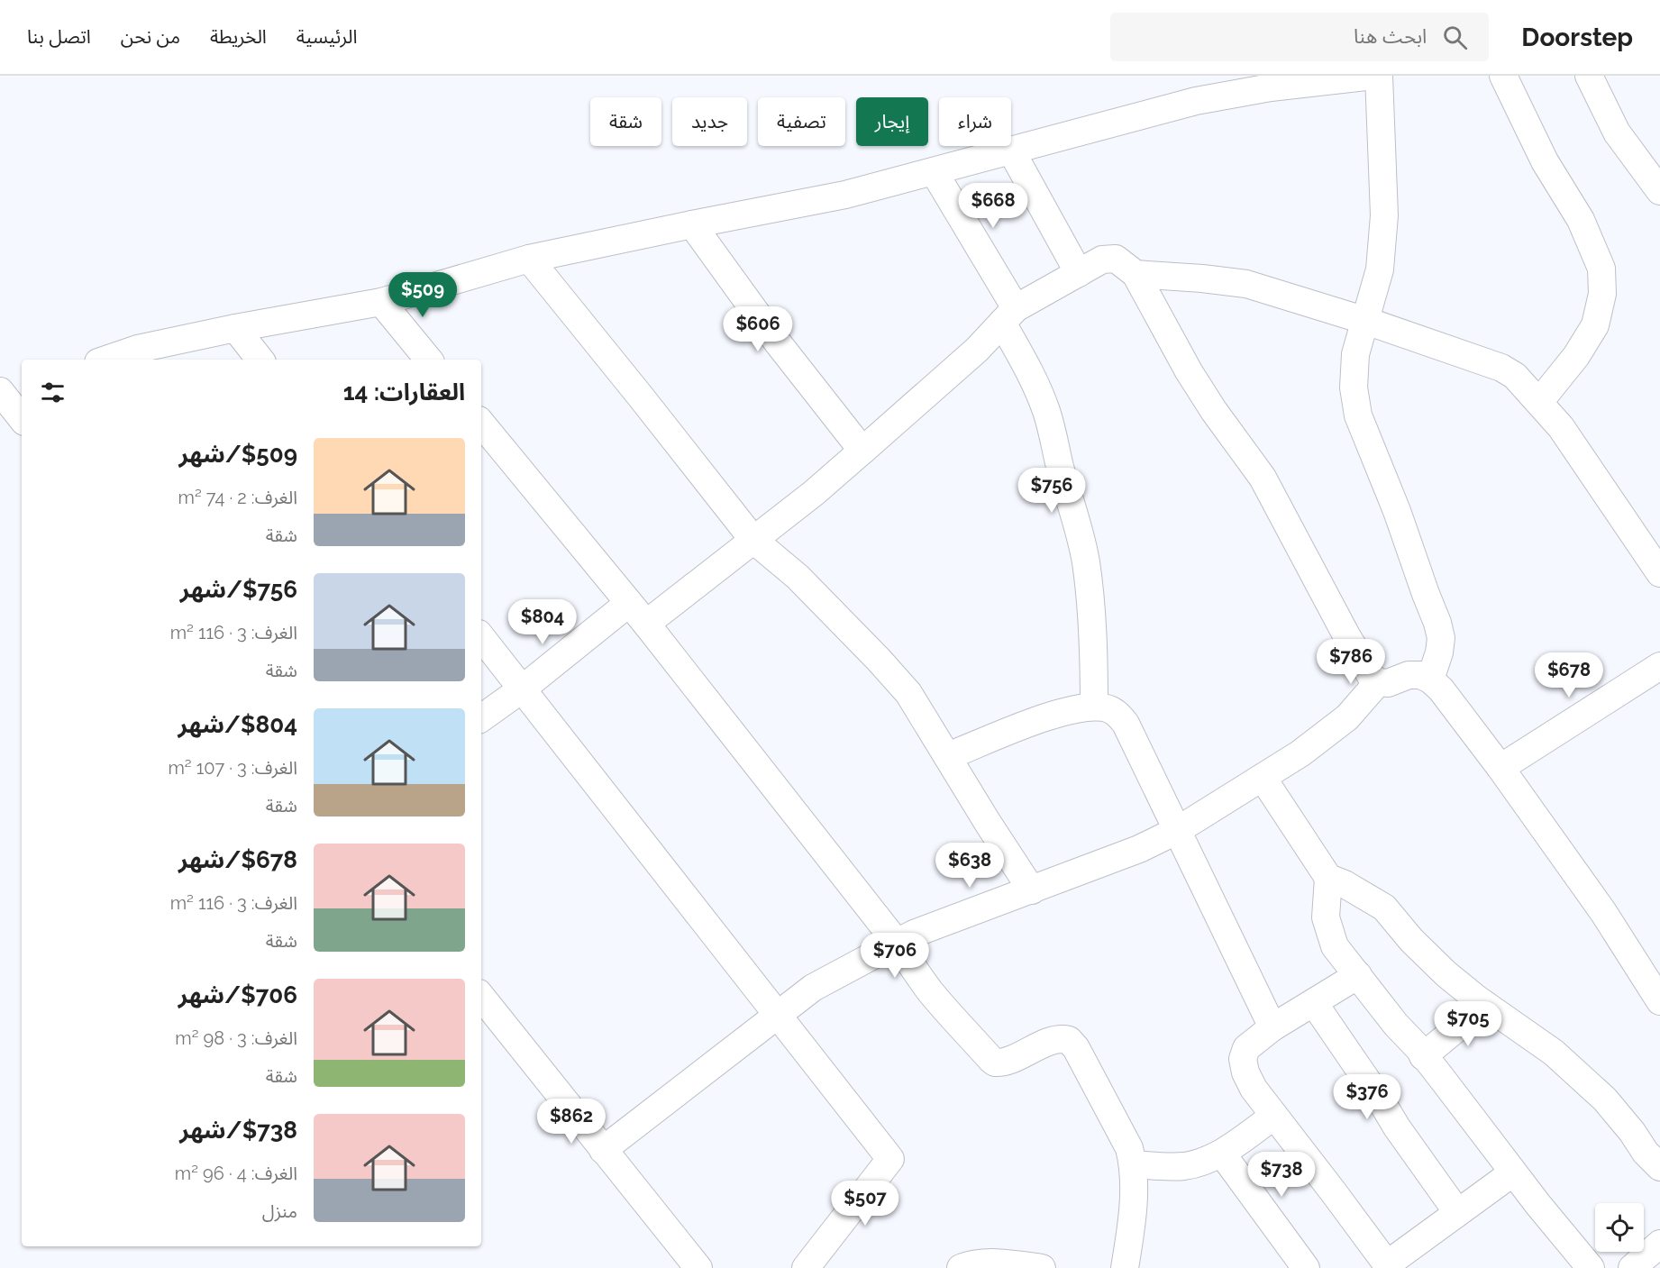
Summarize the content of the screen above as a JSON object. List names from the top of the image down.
{
  "page": {
    "header": "Doorstep",
    "search": "ابحث هنا",
    "nav": [
      "الرئيسية",
      "الخريطة",
      "من نحن",
      "اتصل بنا"
    ],
    "chip": [
      "شراء",
      "إيجار",
      "تصفية",
      "جديد",
      "شقة"
    ],
    "price": [
      "$668",
      "$509",
      "$606",
      "$756",
      "$804",
      "$786",
      "$678",
      "$638",
      "$706",
      "$705",
      "$376",
      "$862",
      "$738",
      "$507"
    ],
    "heading": "العقارات: 14",
    "list": [
      {
        "name": "$509/شهر",
        "note": "الغرف: 2 · 74 m² · شقة"
      },
      {
        "name": "$756/شهر",
        "note": "الغرف: 3 · 116 m² · شقة"
      },
      {
        "name": "$804/شهر",
        "note": "الغرف: 3 · 107 m² · شقة"
      },
      {
        "name": "$678/شهر",
        "note": "الغرف: 3 · 116 m² · شقة"
      },
      {
        "name": "$706/شهر",
        "note": "الغرف: 3 · 98 m² · شقة"
      },
      {
        "name": "$738/شهر",
        "note": "الغرف: 4 · 96 m² · منزل"
      }
    ]
  }
}
